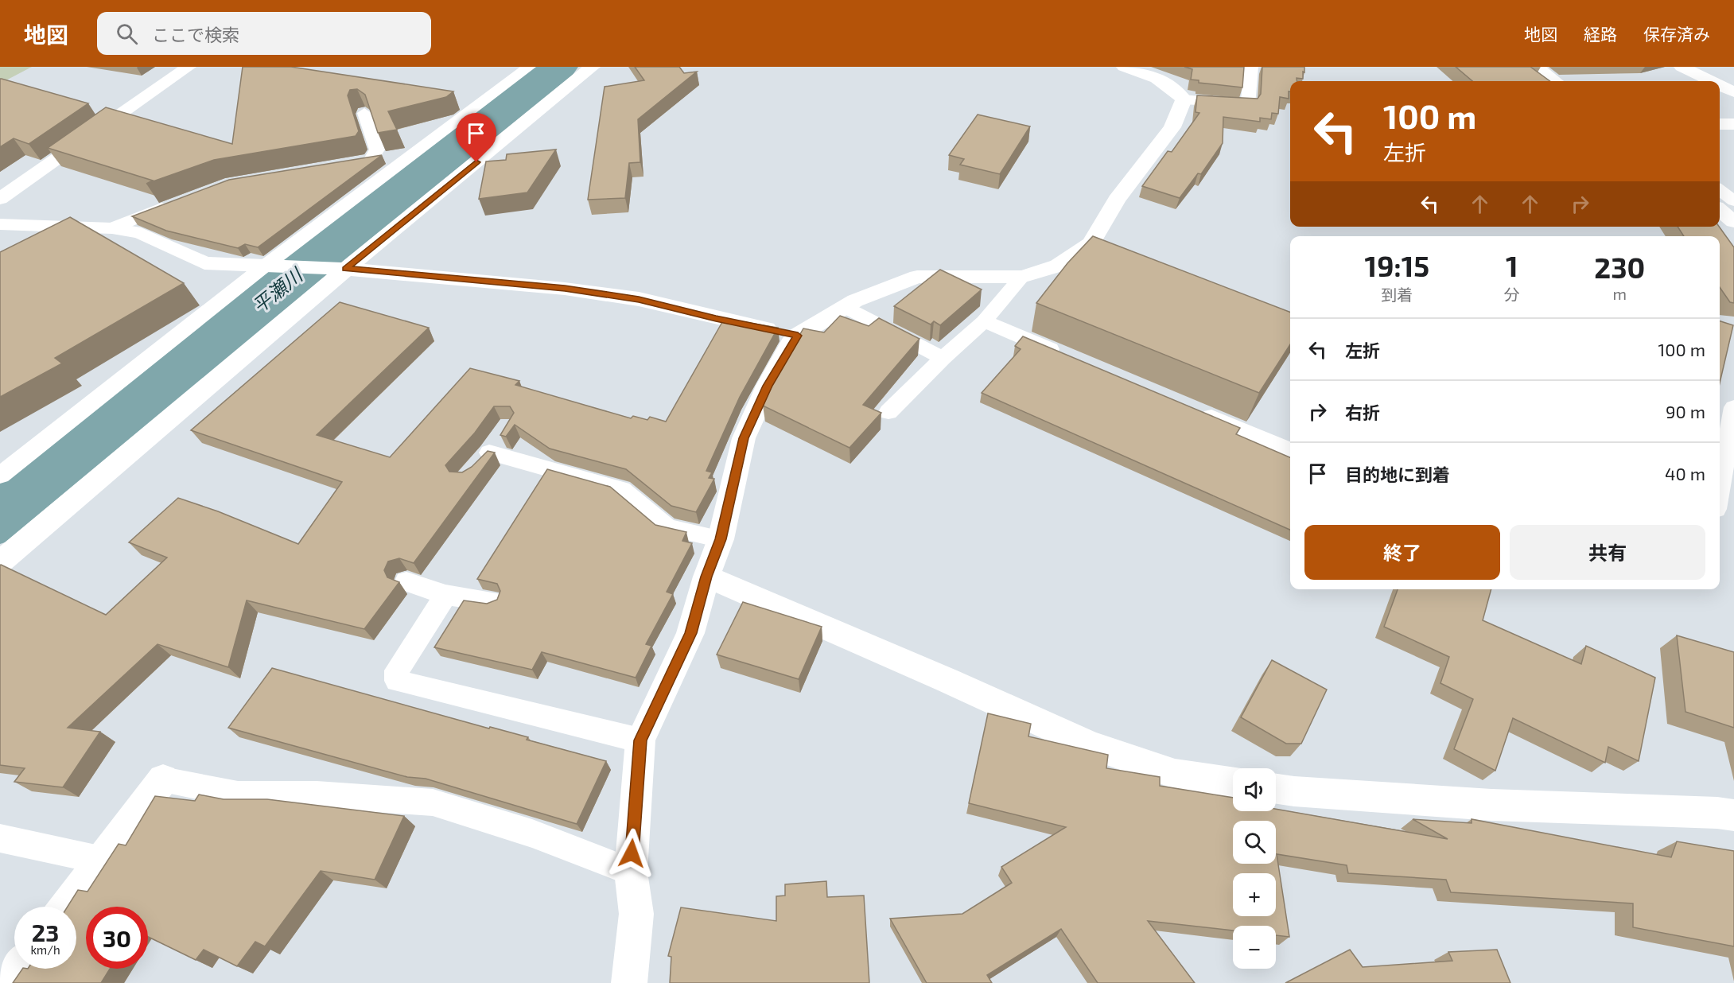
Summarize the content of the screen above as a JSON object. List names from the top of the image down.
{
  "water": ["平瀬川"],
  "page": {
    "header": "地図",
    "search": "ここで検索",
    "nav": ["地図", "経路", "保存済み"],
    "turn": ["100 m", "左折"],
    "eta": [
      "19:15",
      "到着",
      "1",
      "分",
      "230",
      "m"
    ],
    "list": [
      {
        "name": "左折",
        "value": "100 m"
      },
      {
        "name": "右折",
        "value": "90 m"
      },
      {
        "name": "目的地に到着",
        "value": "40 m"
      }
    ],
    "buttons": ["終了", "共有"],
    "map_buttons": ["+", "−"],
    "speed": "23 km/h",
    "limit": "30"
  }
}
